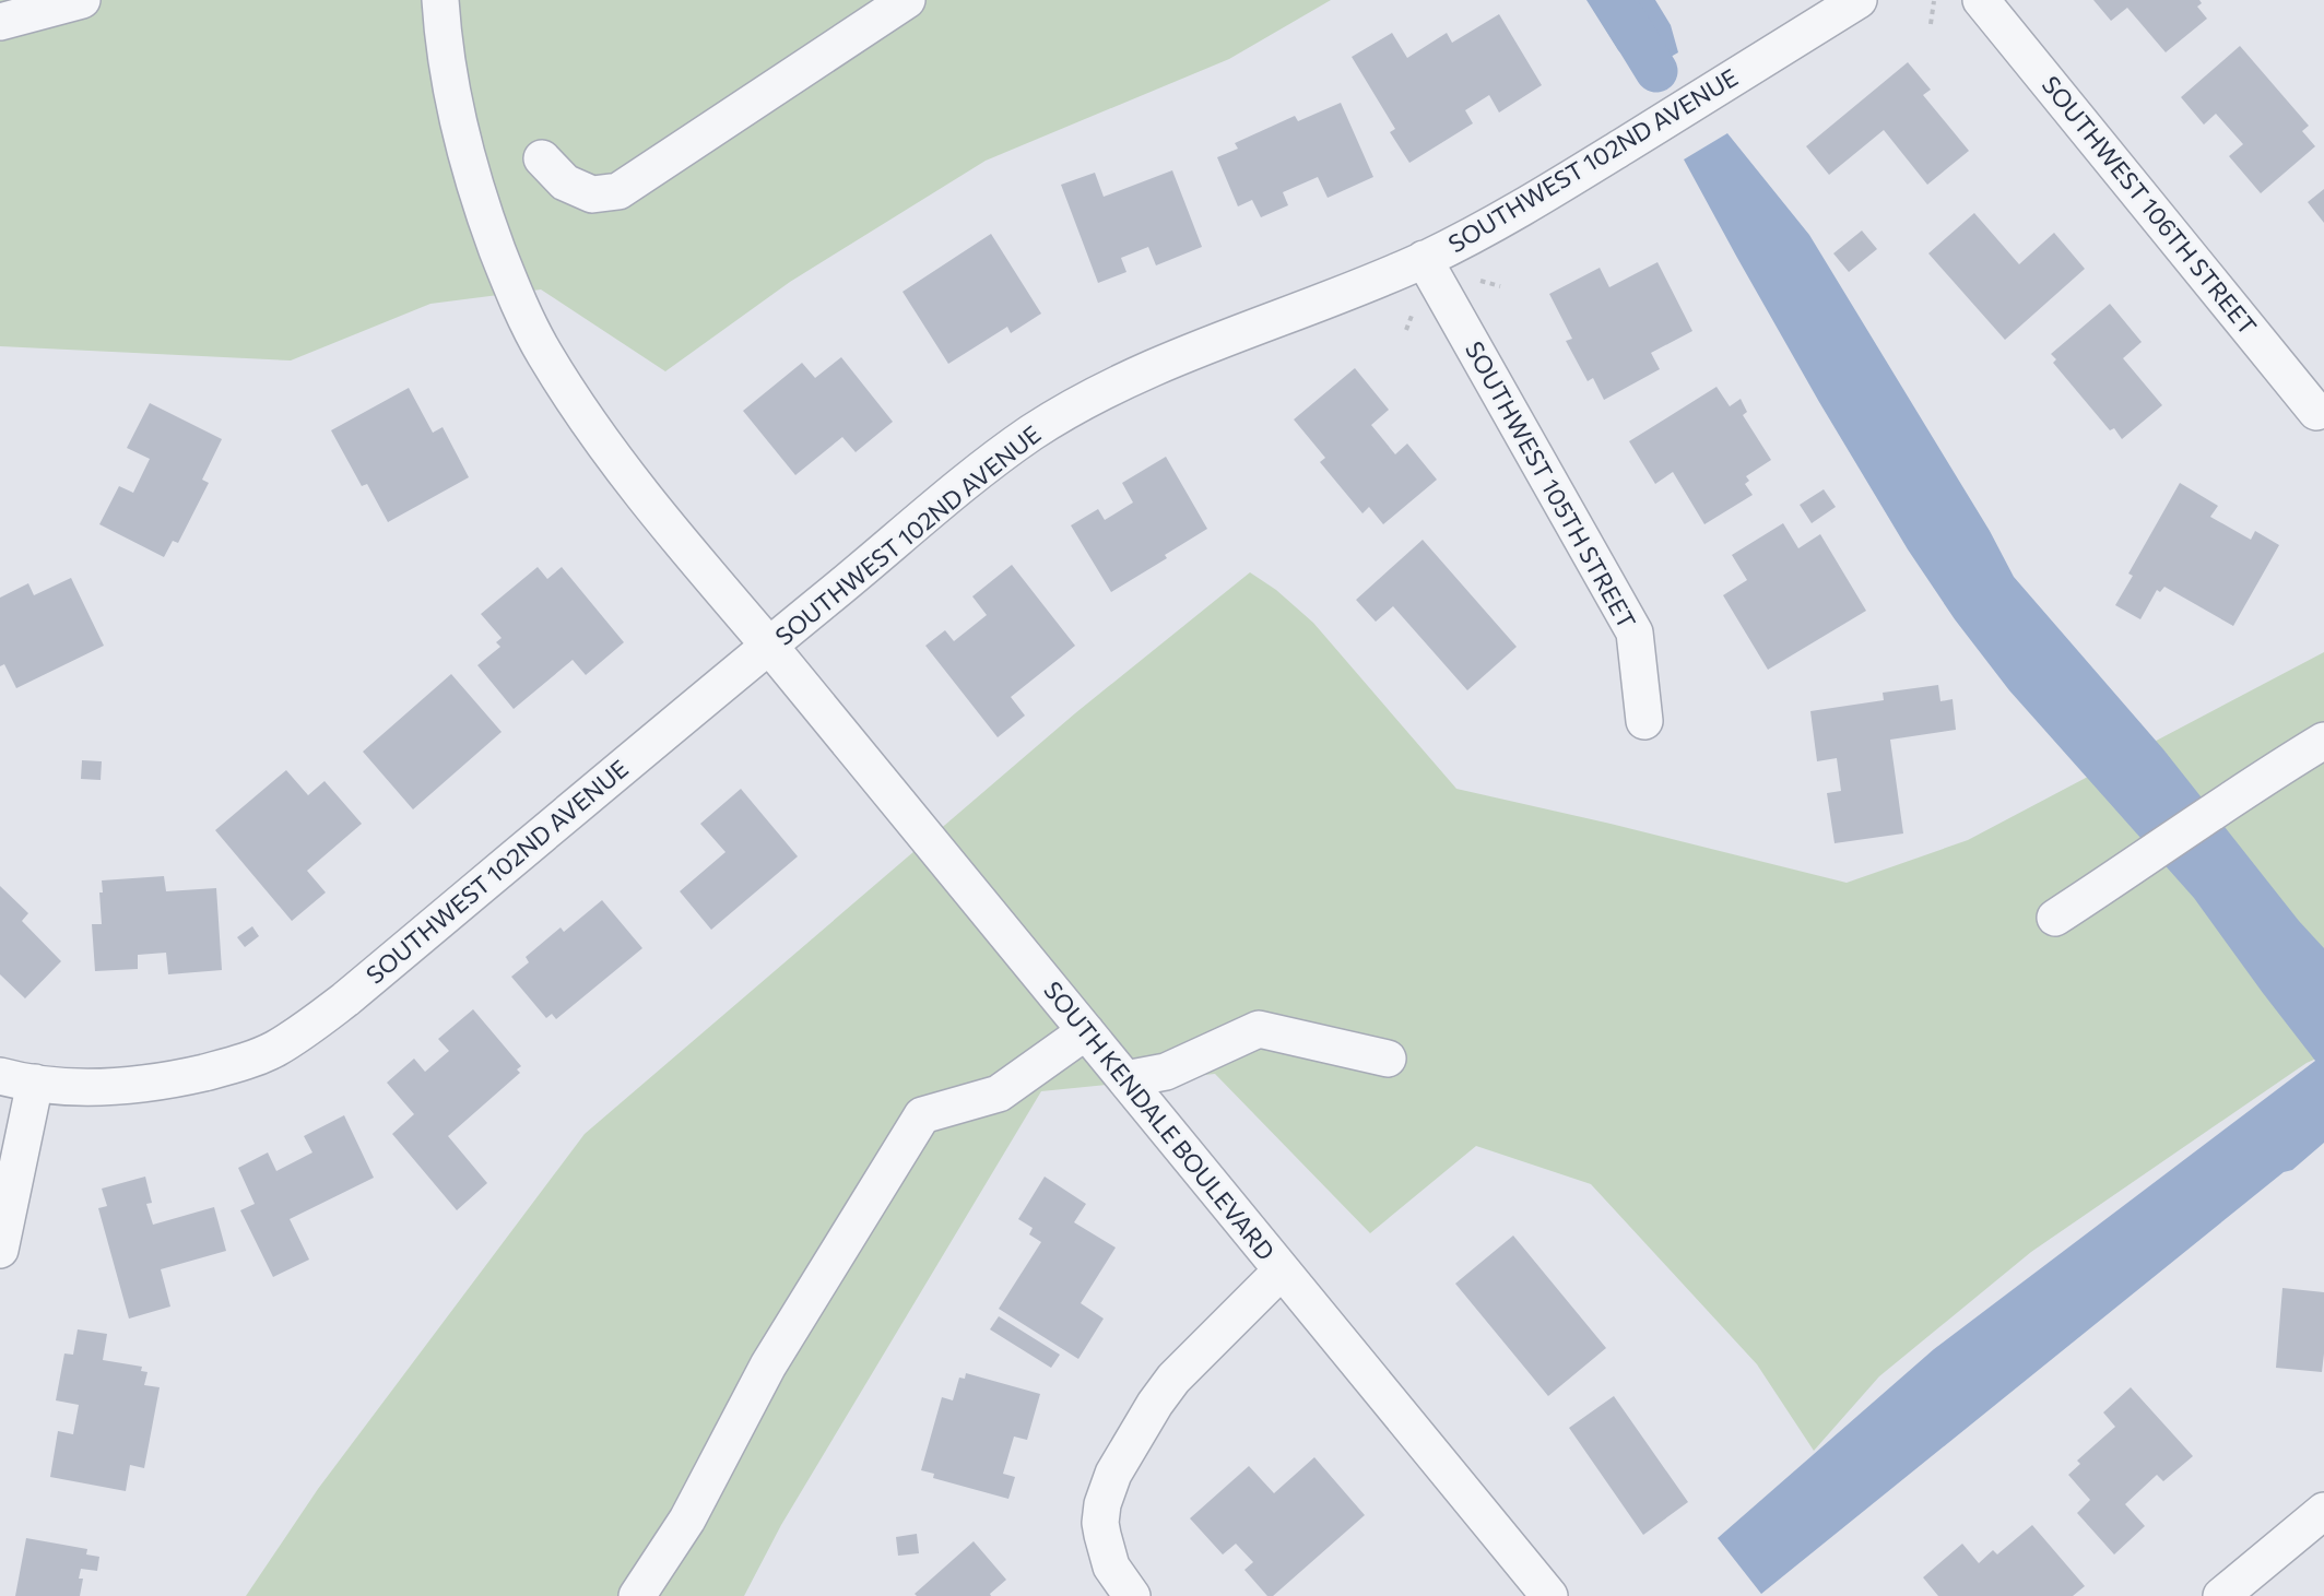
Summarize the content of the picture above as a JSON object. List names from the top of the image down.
{
  "streets": {
    "street": [
      "SOUTHWEST 102ND AVENUE",
      "SOUTHWEST 106TH STREET",
      "SOUTHWEST 105TH STREET",
      "SOUTH KENDALE BOULEVARD"
    ]
  },
  "crossings": [
    ["SOUTHWEST 102ND AVENUE", "SOUTHWEST 105TH STREET"],
    ["SOUTHWEST 102ND AVENUE", "SOUTH KENDALE BOULEVARD"]
  ]
}
